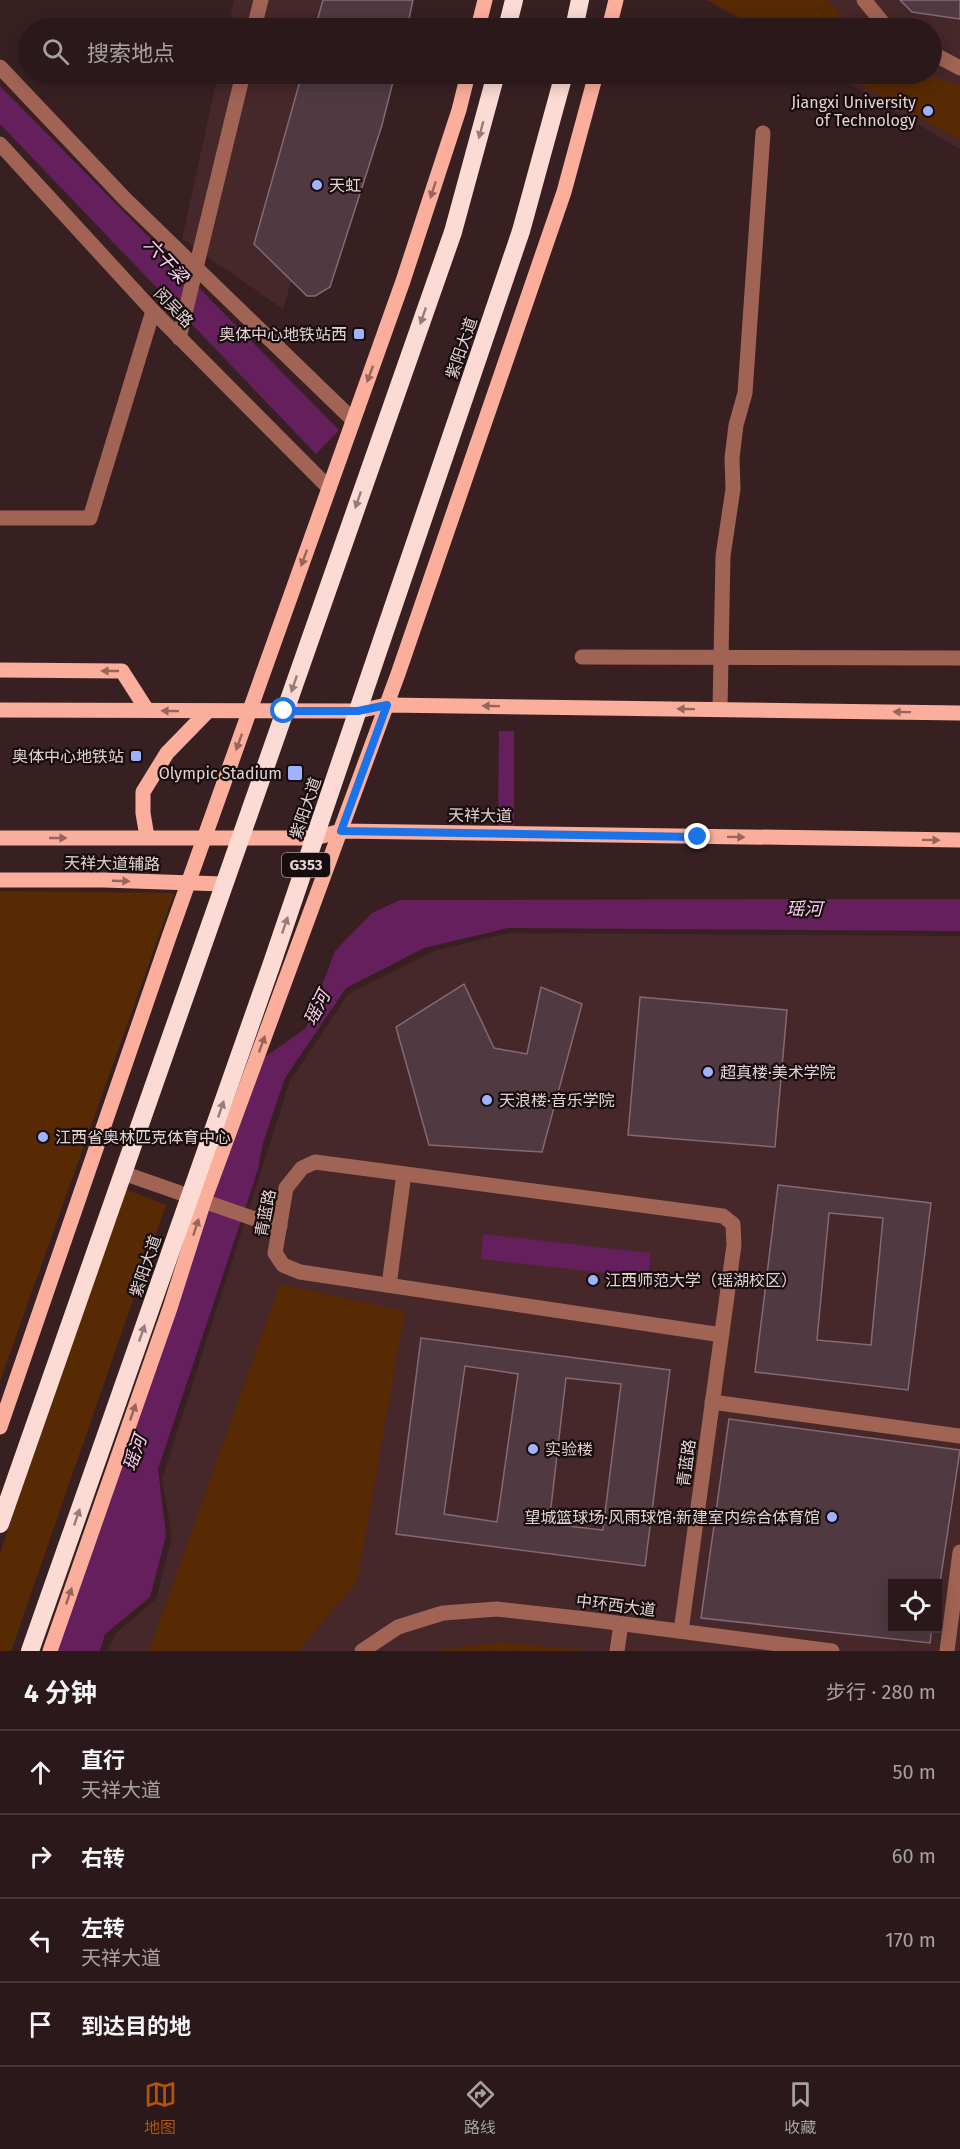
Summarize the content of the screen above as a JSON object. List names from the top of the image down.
{
  "streets": {
    "highway": ["紫阳大道", "G353"],
    "main road": ["天祥大道", "天祥大道辅路"],
    "street": ["闵吴路", "青蓝路", "中环西大道"]
  },
  "crossings": [
    ["紫阳大道", "天祥大道"],
    ["青蓝路", "中环西大道"]
  ],
  "one_way": ["天祥大道辅路"],
  "water": ["六干梁", "瑶河"],
  "places": {
    "other": [
      "Jiangxi University of Technology",
      "天虹",
      "超真楼·美术学院",
      "天浪楼·音乐学院",
      "江西省奥林匹克体育中心",
      "江西师范大学（瑶湖校区）",
      "实验楼",
      "望城篮球场·风雨球馆·新建室内综合体育馆"
    ],
    "transit": ["奥体中心地铁站西", "奥体中心地铁站", "Olympic Stadium"]
  },
  "page": {
    "search": "搜索地点",
    "heading": ["4 分钟", "步行 · 280 m"],
    "list": [
      ["直行", "天祥大道", "50 m"],
      ["右转", "60 m"],
      ["左转", "天祥大道", "170 m"],
      "到达目的地"
    ],
    "nav": ["地图", "路线", "收藏"]
  }
}
